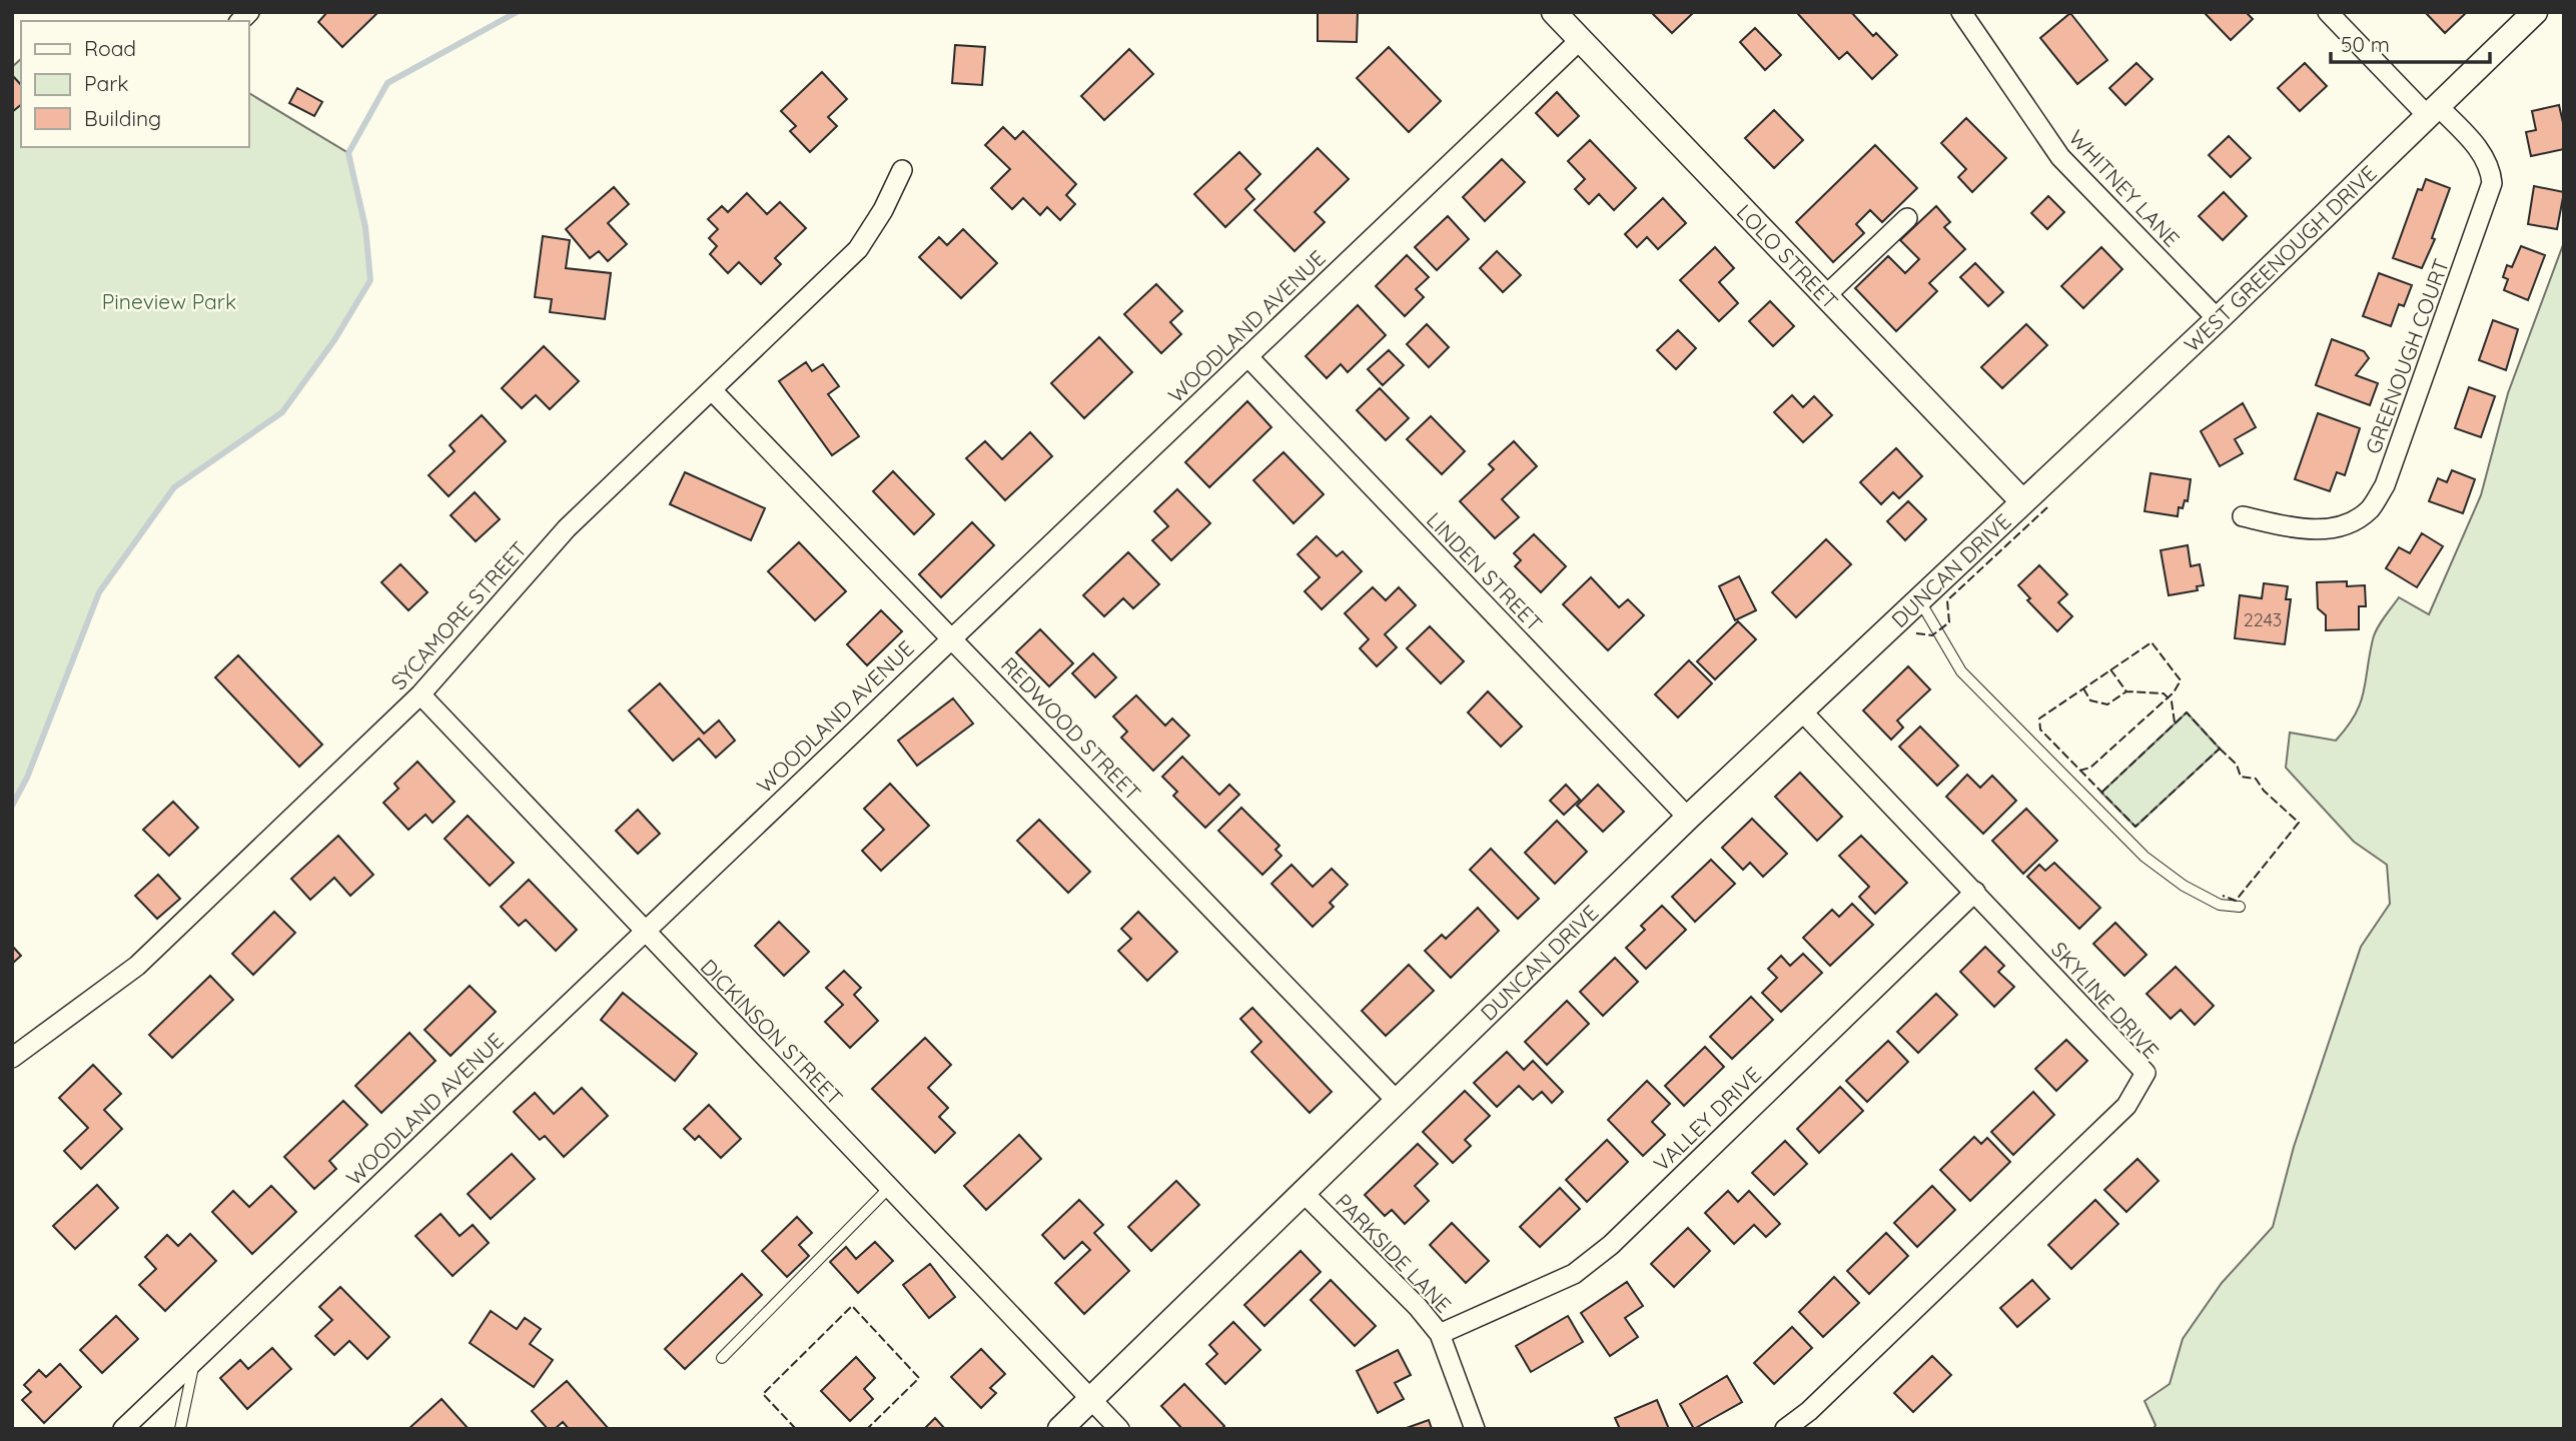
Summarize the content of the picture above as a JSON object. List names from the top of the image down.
{
  "streets": {
    "street": [
      "WHITNEY LANE",
      "WEST GREENOUGH DRIVE",
      "LOLO STREET",
      "WOODLAND AVENUE",
      "GREENOUGH COURT",
      "DUNCAN DRIVE",
      "LINDEN STREET",
      "SYCAMORE STREET",
      "REDWOOD STREET",
      "SKYLINE DRIVE",
      "DICKINSON STREET",
      "VALLEY DRIVE",
      "PARKSIDE LANE"
    ]
  },
  "crossings": [
    ["WHITNEY LANE", "WEST GREENOUGH DRIVE"],
    ["WEST GREENOUGH DRIVE", "LOLO STREET"],
    ["WEST GREENOUGH DRIVE", "GREENOUGH COURT"],
    ["WEST GREENOUGH DRIVE", "DUNCAN DRIVE"],
    ["LOLO STREET", "WOODLAND AVENUE"],
    ["LOLO STREET", "DUNCAN DRIVE"],
    ["WOODLAND AVENUE", "LINDEN STREET"],
    ["WOODLAND AVENUE", "REDWOOD STREET"],
    ["WOODLAND AVENUE", "DICKINSON STREET"],
    ["DUNCAN DRIVE", "LINDEN STREET"],
    ["DUNCAN DRIVE", "REDWOOD STREET"],
    ["DUNCAN DRIVE", "SKYLINE DRIVE"],
    ["DUNCAN DRIVE", "DICKINSON STREET"],
    ["DUNCAN DRIVE", "PARKSIDE LANE"],
    ["SYCAMORE STREET", "REDWOOD STREET"],
    ["SYCAMORE STREET", "DICKINSON STREET"],
    ["SKYLINE DRIVE", "VALLEY DRIVE"],
    ["VALLEY DRIVE", "PARKSIDE LANE"]
  ],
  "parks": ["Pineview Park"],
  "house_numbers": ["2243"],
  "legend": ["Road", "Park", "Building"],
  "scale_bar": "50 m"
}
